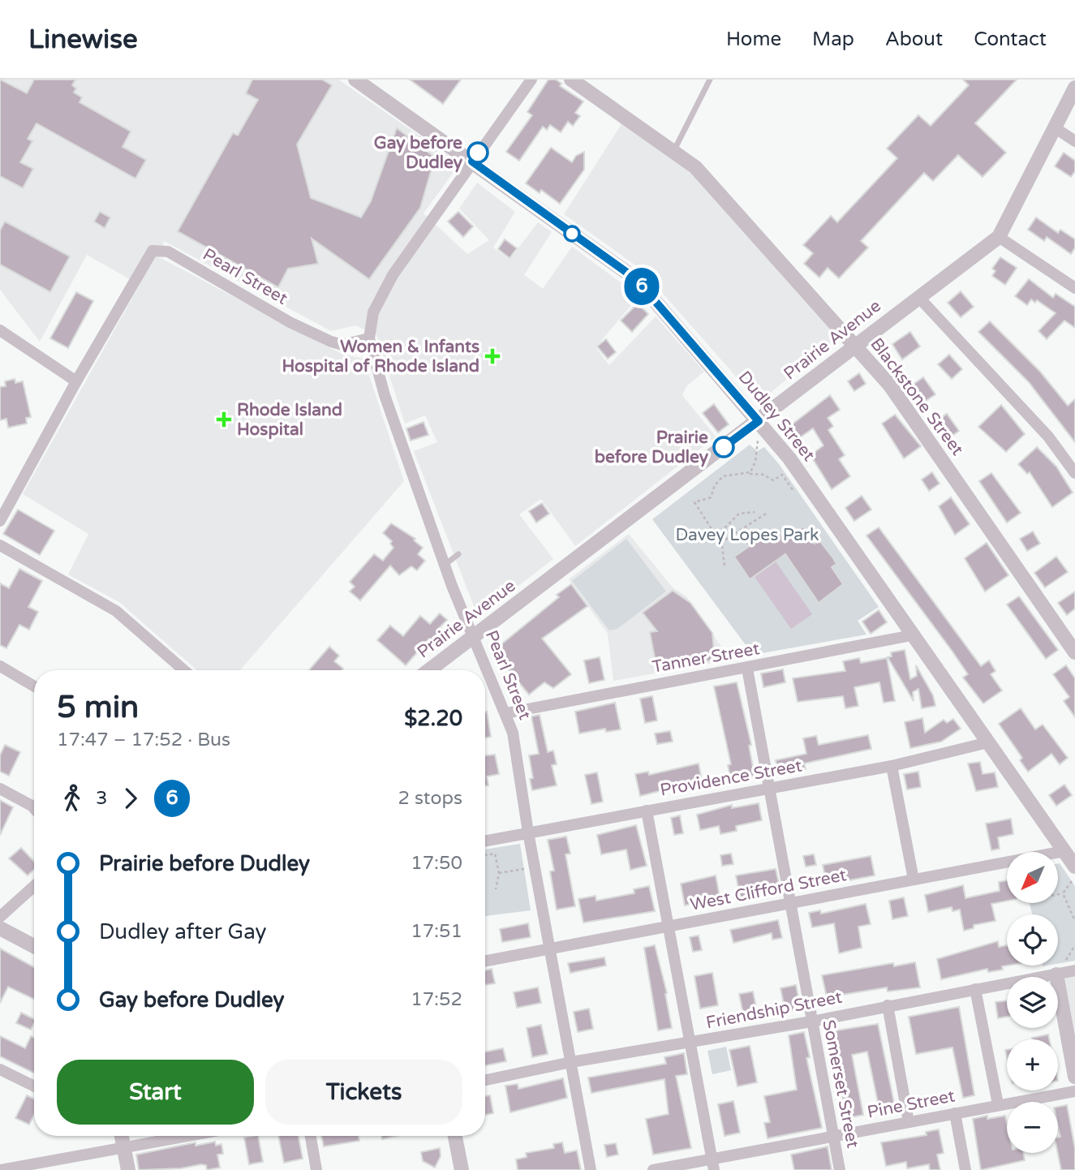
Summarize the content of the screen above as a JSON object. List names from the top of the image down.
{
  "streets": {
    "street": [
      "Pearl Street",
      "Prairie Avenue",
      "Blackstone Street",
      "Dudley Street",
      "Tanner Street",
      "Providence Street",
      "West Clifford Street",
      "Friendship Street",
      "Somerset Street",
      "Pine Street"
    ]
  },
  "crossings": [
    ["Pearl Street", "Prairie Avenue"],
    ["Pearl Street", "Tanner Street"],
    ["Pearl Street", "Providence Street"],
    ["Pearl Street", "West Clifford Street"],
    ["Pearl Street", "Friendship Street"],
    ["Prairie Avenue", "Blackstone Street"],
    ["Prairie Avenue", "Dudley Street"],
    ["Dudley Street", "Tanner Street"],
    ["Dudley Street", "Providence Street"],
    ["Dudley Street", "West Clifford Street"],
    ["Tanner Street", "Somerset Street"],
    ["Providence Street", "Somerset Street"],
    ["West Clifford Street", "Somerset Street"],
    ["Friendship Street", "Somerset Street"],
    ["Somerset Street", "Pine Street"]
  ],
  "parks": ["Davey Lopes Park"],
  "places": {
    "other": ["Gay before Dudley", "Prairie before Dudley"],
    "health": ["Women & Infants Hospital of Rhode Island", "Rhode Island Hospital"]
  },
  "lines": ["bus line 6"],
  "north": "bottom left",
  "page": {
    "header": "Linewise",
    "nav": [
      "Home",
      "Map",
      "About",
      "Contact"
    ],
    "on_map": "6",
    "heading": ["5 min", "17:47 – 17:52 · Bus", "$2.20"],
    "legs": ["3", "6", "2 stops"],
    "list": [
      {
        "name": "Prairie before Dudley",
        "value": "17:50"
      },
      {
        "name": "Dudley after Gay",
        "value": "17:51"
      },
      {
        "name": "Gay before Dudley",
        "value": "17:52"
      }
    ],
    "map_buttons": ["+", "−"],
    "buttons": ["Start", "Tickets"]
  }
}
